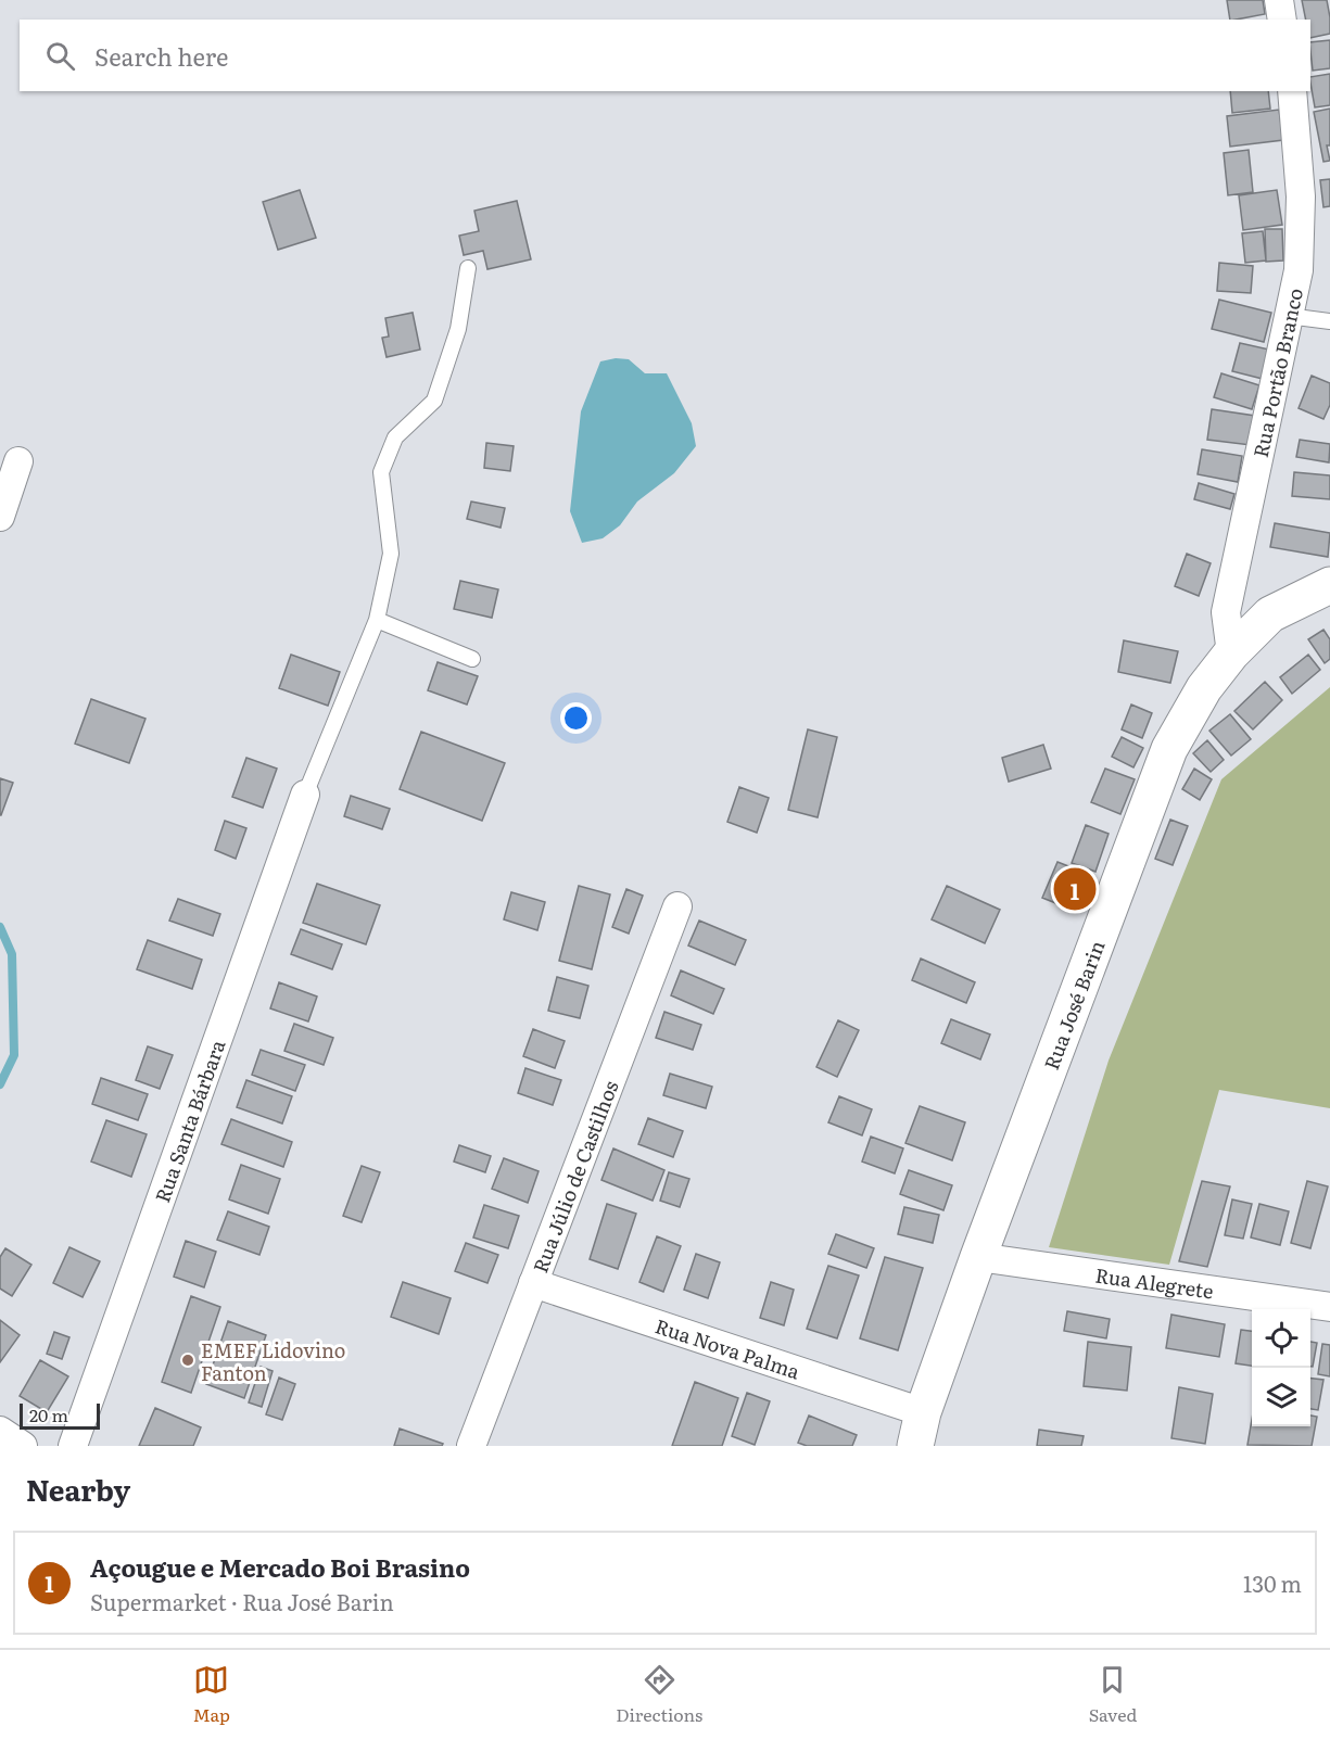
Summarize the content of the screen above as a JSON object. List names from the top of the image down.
{
  "streets": {
    "main road": ["Rua José Barin"],
    "street": [
      "Rua Portão Branco",
      "Rua Santa Bárbara",
      "Rua Júlio de Castilhos",
      "Rua Alegrete",
      "Rua Nova Palma"
    ]
  },
  "crossings": [
    ["Rua Portão Branco", "Rua José Barin"],
    ["Rua José Barin", "Rua Alegrete"],
    ["Rua José Barin", "Rua Nova Palma"],
    ["Rua Júlio de Castilhos", "Rua Nova Palma"]
  ],
  "places": ["EMEF Lidovino Fanton"],
  "scale_bar": "20 m",
  "page": {
    "search": "Search here",
    "pins": "1",
    "scale": "20 m",
    "heading": "Nearby",
    "list": [
      {
        "mark": "1",
        "name": "Açougue e Mercado Boi Brasino",
        "note": "Supermarket · Rua José Barin",
        "value": "130 m"
      }
    ],
    "nav": ["Map", "Directions", "Saved"]
  }
}
